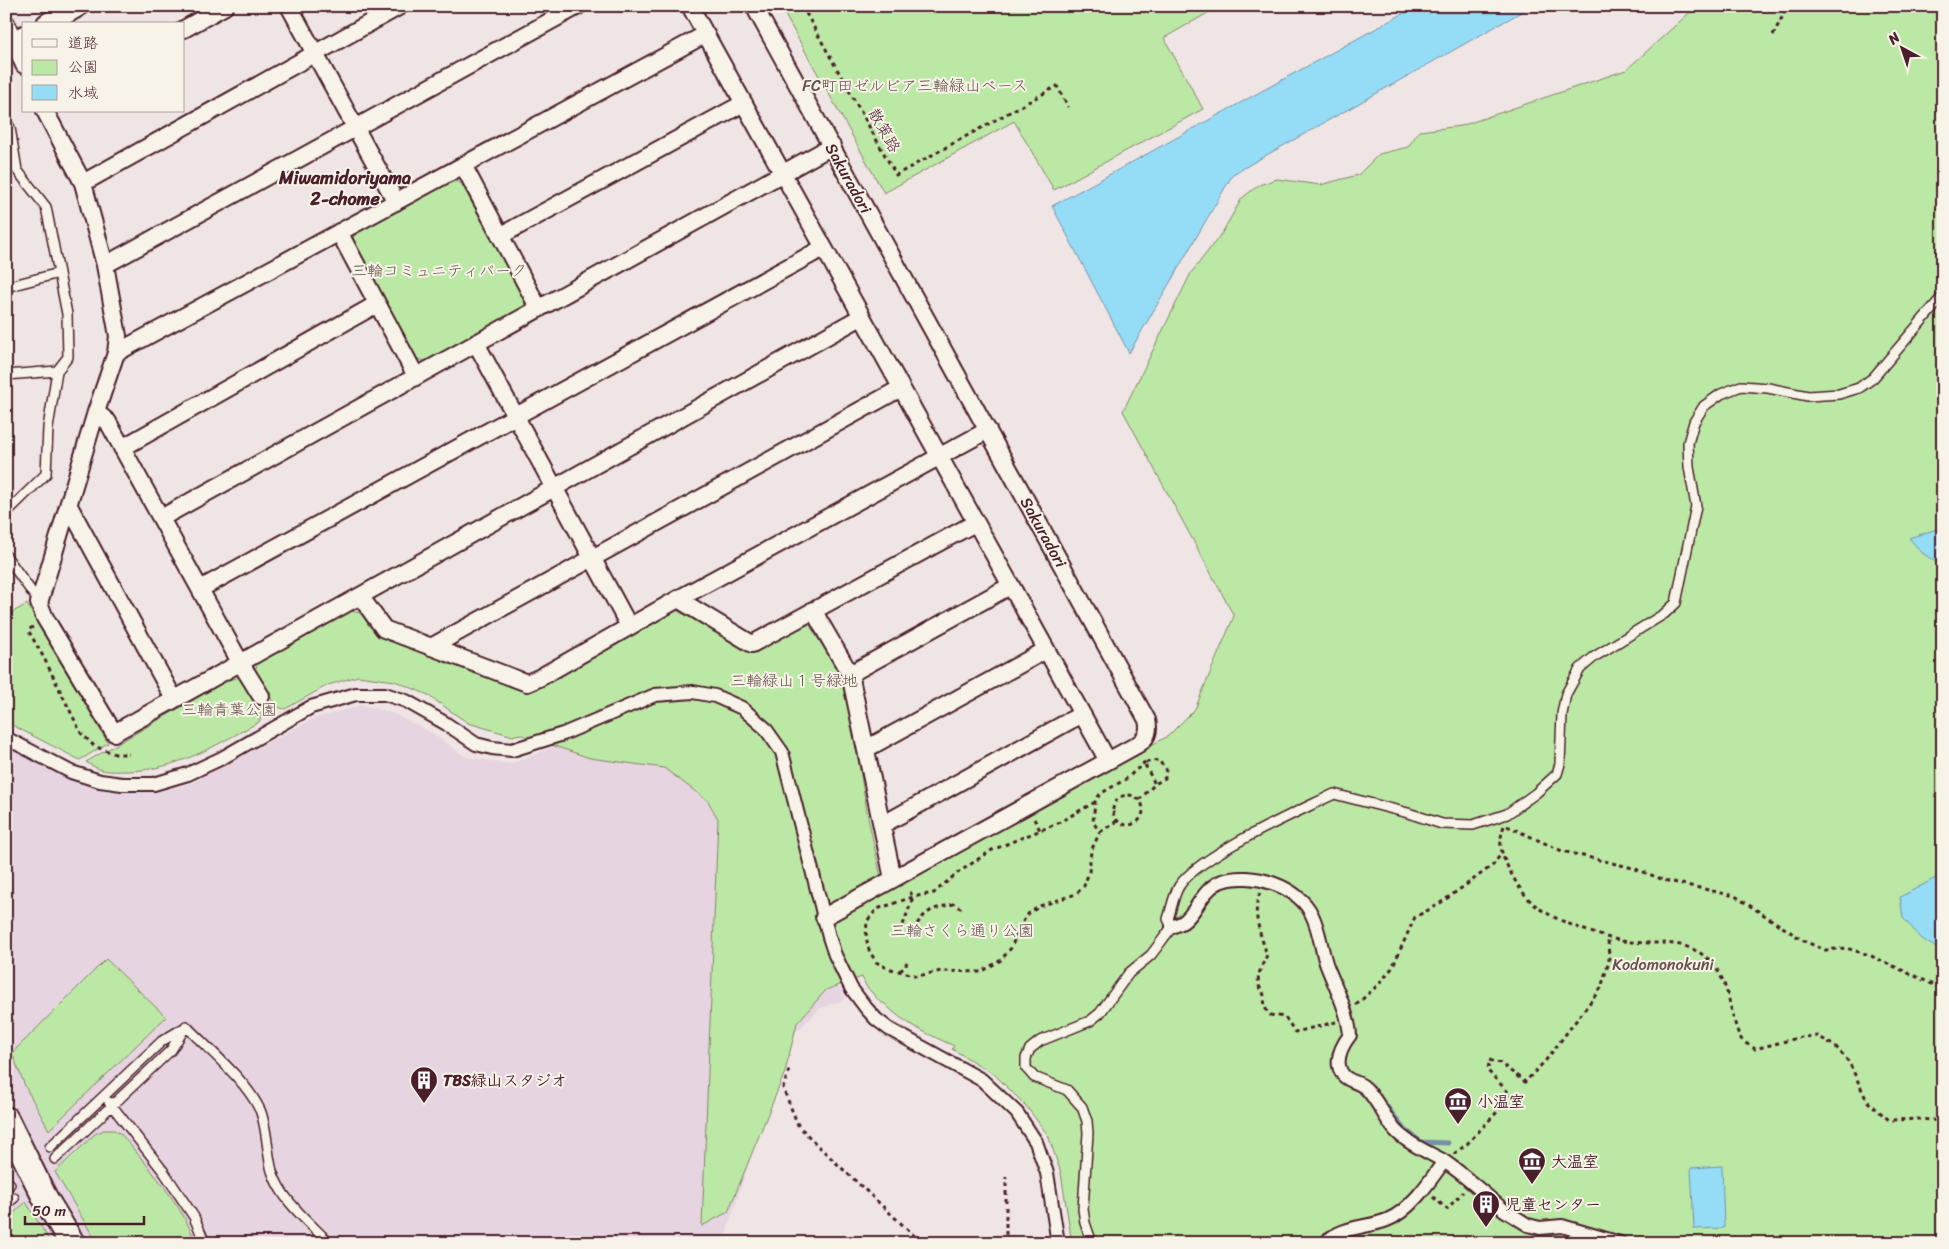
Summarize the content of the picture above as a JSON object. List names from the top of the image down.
{
  "streets": {
    "street": ["Sakuradori"],
    "path": ["散策路"]
  },
  "districts": ["Miwamidoriyama 2-chome"],
  "parks": [
    "FC町田ゼルビア三輪緑山ベース",
    "三輪コミュニティパーク",
    "三輪緑山１号緑地",
    "三輪青葉公園",
    "三輪さくら通り公園",
    "Kodomonokuni"
  ],
  "places": {
    "building": ["TBS緑山スタジオ", "児童センター"],
    "museum": ["小温室", "大温室"]
  },
  "legend": ["道路", "公園", "水域"],
  "scale_bar": "50 m",
  "north": "top left"
}
